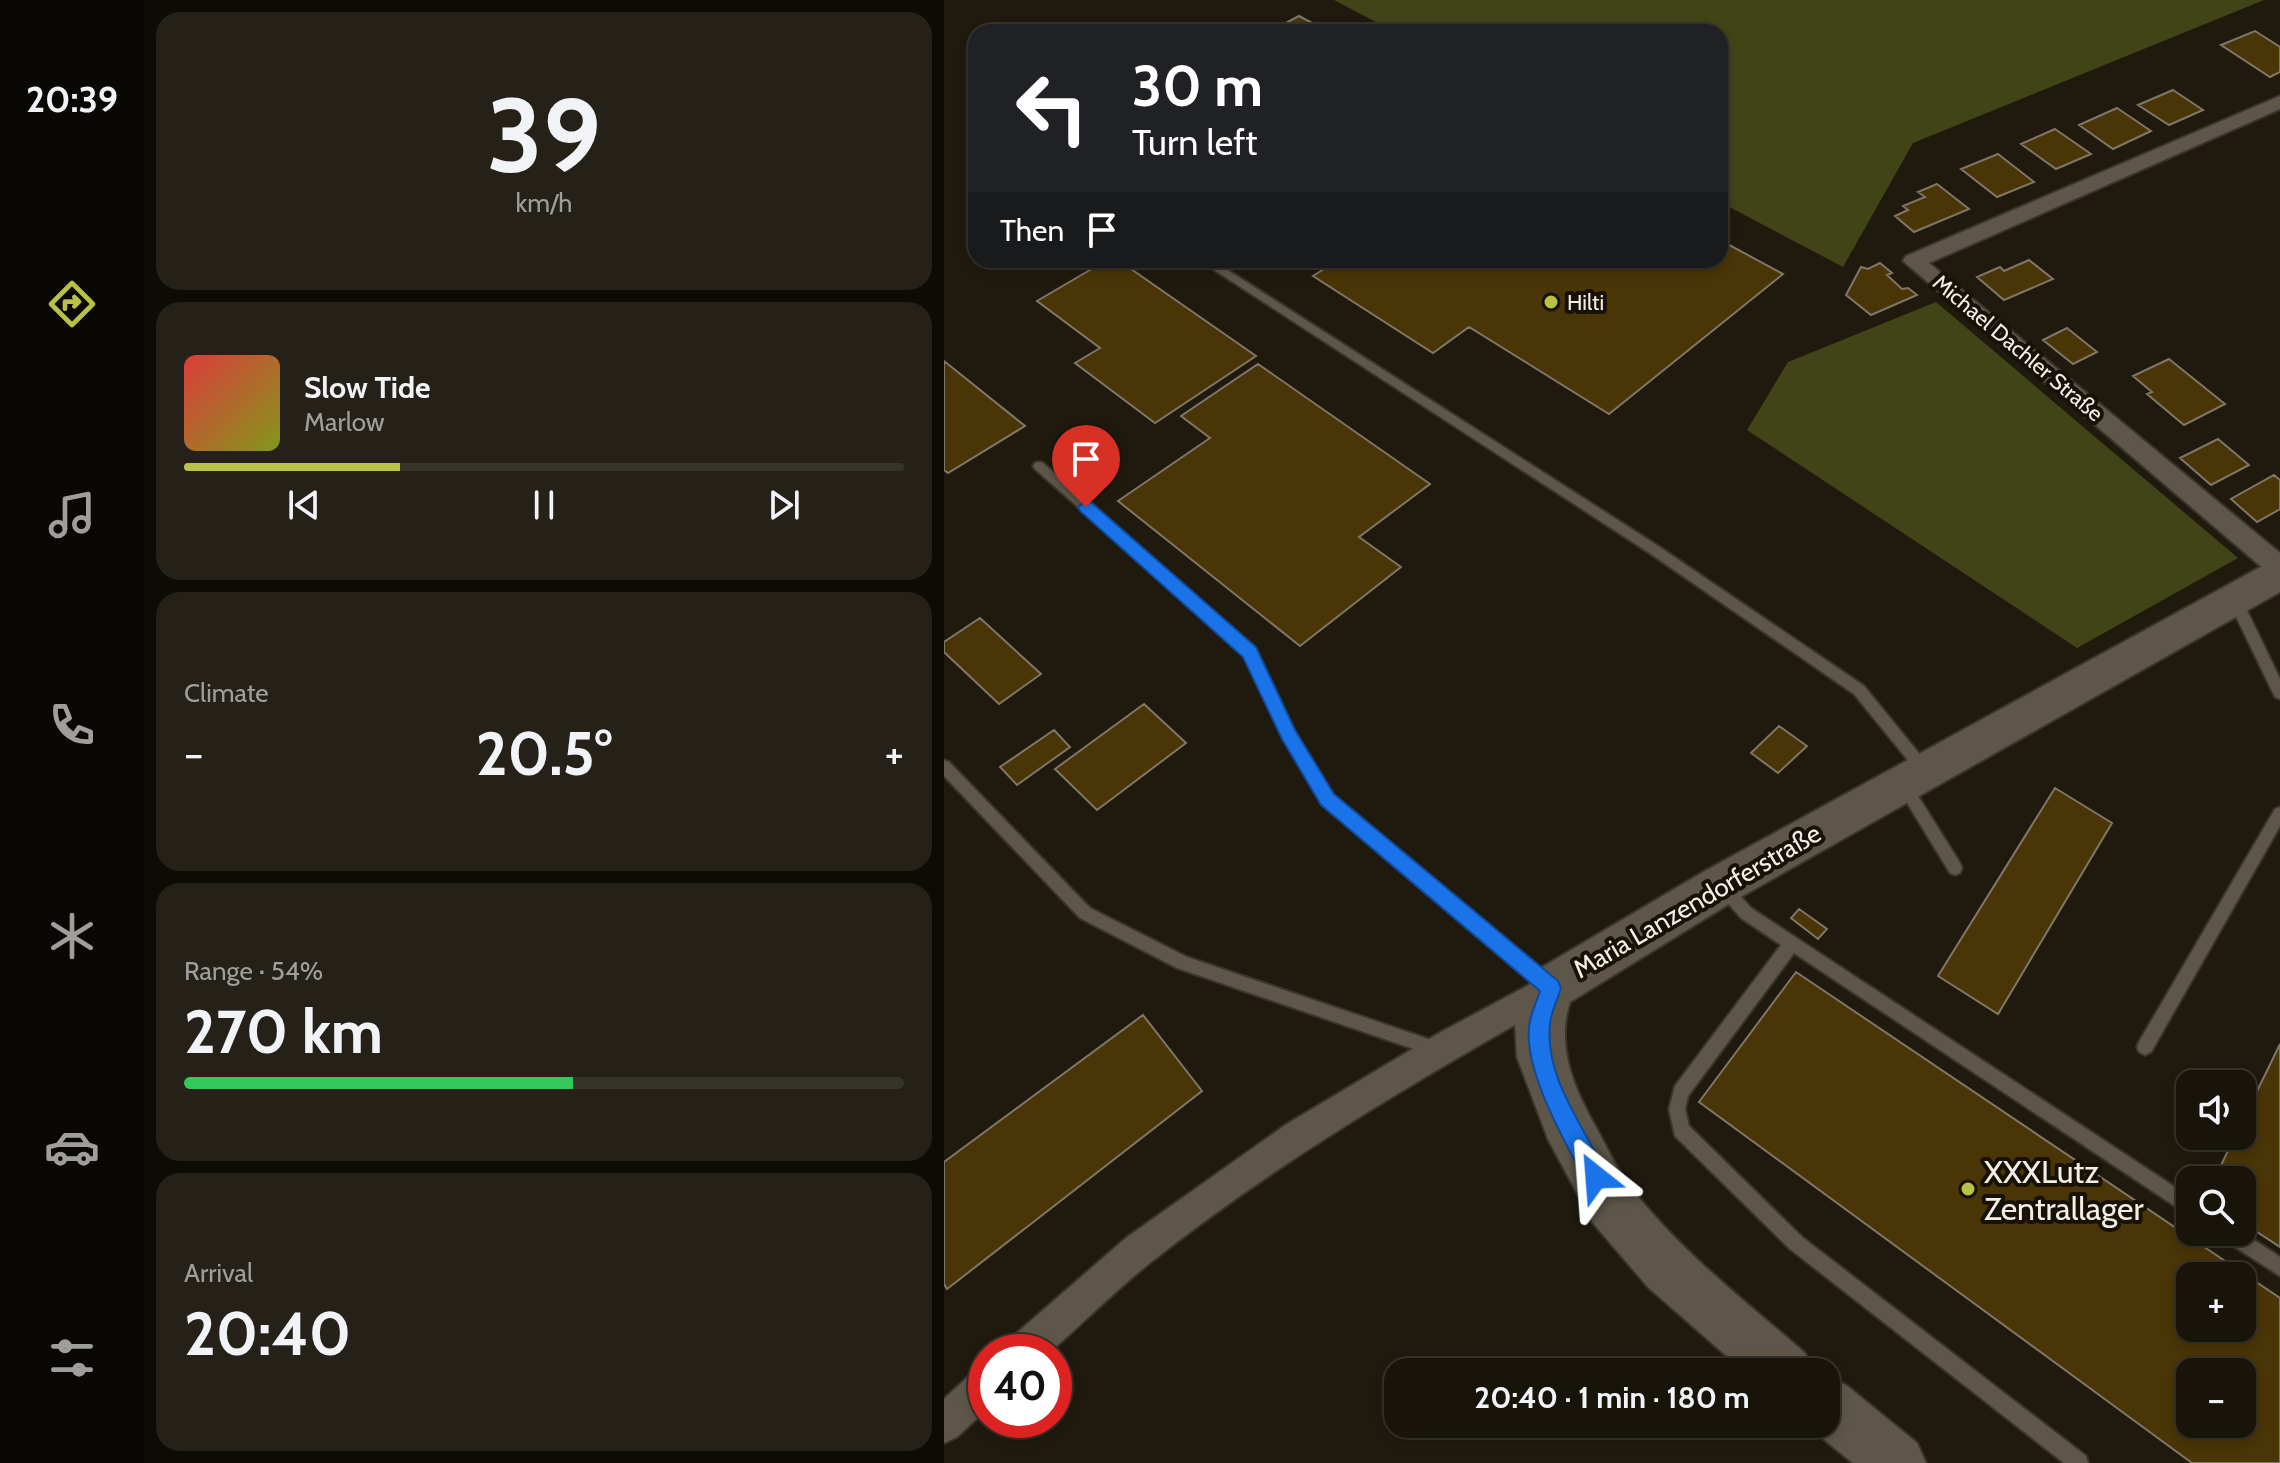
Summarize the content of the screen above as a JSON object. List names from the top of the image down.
{
  "streets": {
    "street": ["Michael Dachler Straße", "Maria Lanzendorferstraße"]
  },
  "crossings": [
    ["Michael Dachler Straße", "Maria Lanzendorferstraße"]
  ],
  "places": ["Hilti", "XXXLutz Zentrallager"],
  "page": {
    "tabs": "20:39",
    "tile": [
      ["39", "km/h"],
      "Climate",
      ["Range · 54%", "270 km"],
      ["Arrival", "20:40"]
    ],
    "turn": ["30 m", "Turn left"],
    "then": "Then",
    "song": ["Slow Tide", "Marlow"],
    "heat": ["−", "20.5°", "+"],
    "map_buttons": ["+", "−"],
    "limit": "40",
    "trip": "20:40 · 1 min · 180 m"
  }
}
